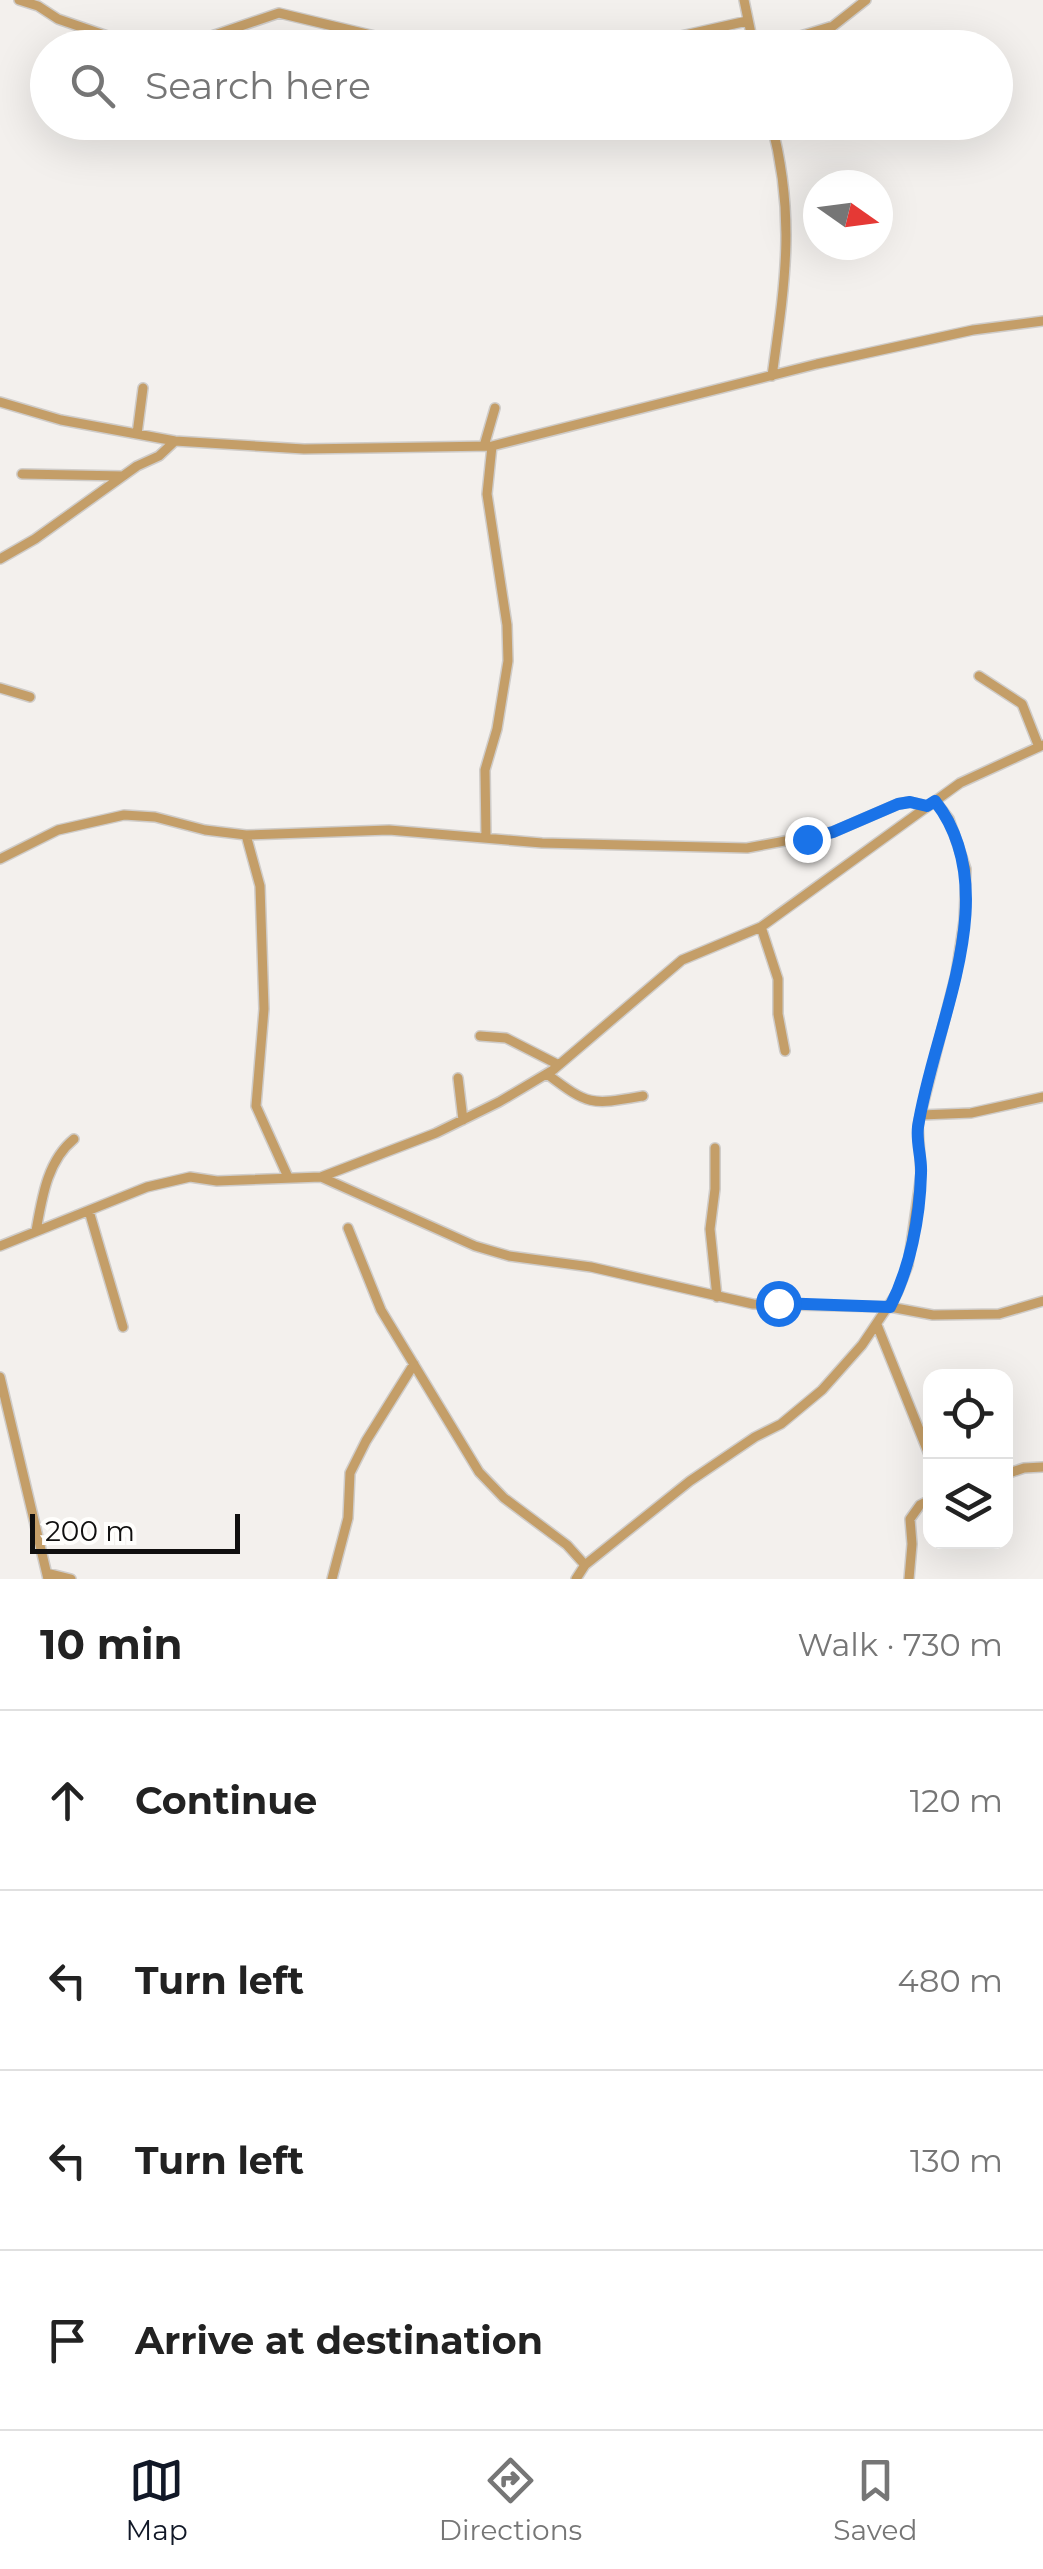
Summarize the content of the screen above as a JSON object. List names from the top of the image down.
{
  "scale_bar": "200 m",
  "north": "right",
  "page": {
    "search": "Search here",
    "scale": "200 m",
    "heading": ["10 min", "Walk · 730 m"],
    "list": [
      ["Continue", "120 m"],
      ["Turn left", "480 m"],
      ["Turn left", "130 m"],
      "Arrive at destination"
    ],
    "nav": ["Map", "Directions", "Saved"]
  }
}
